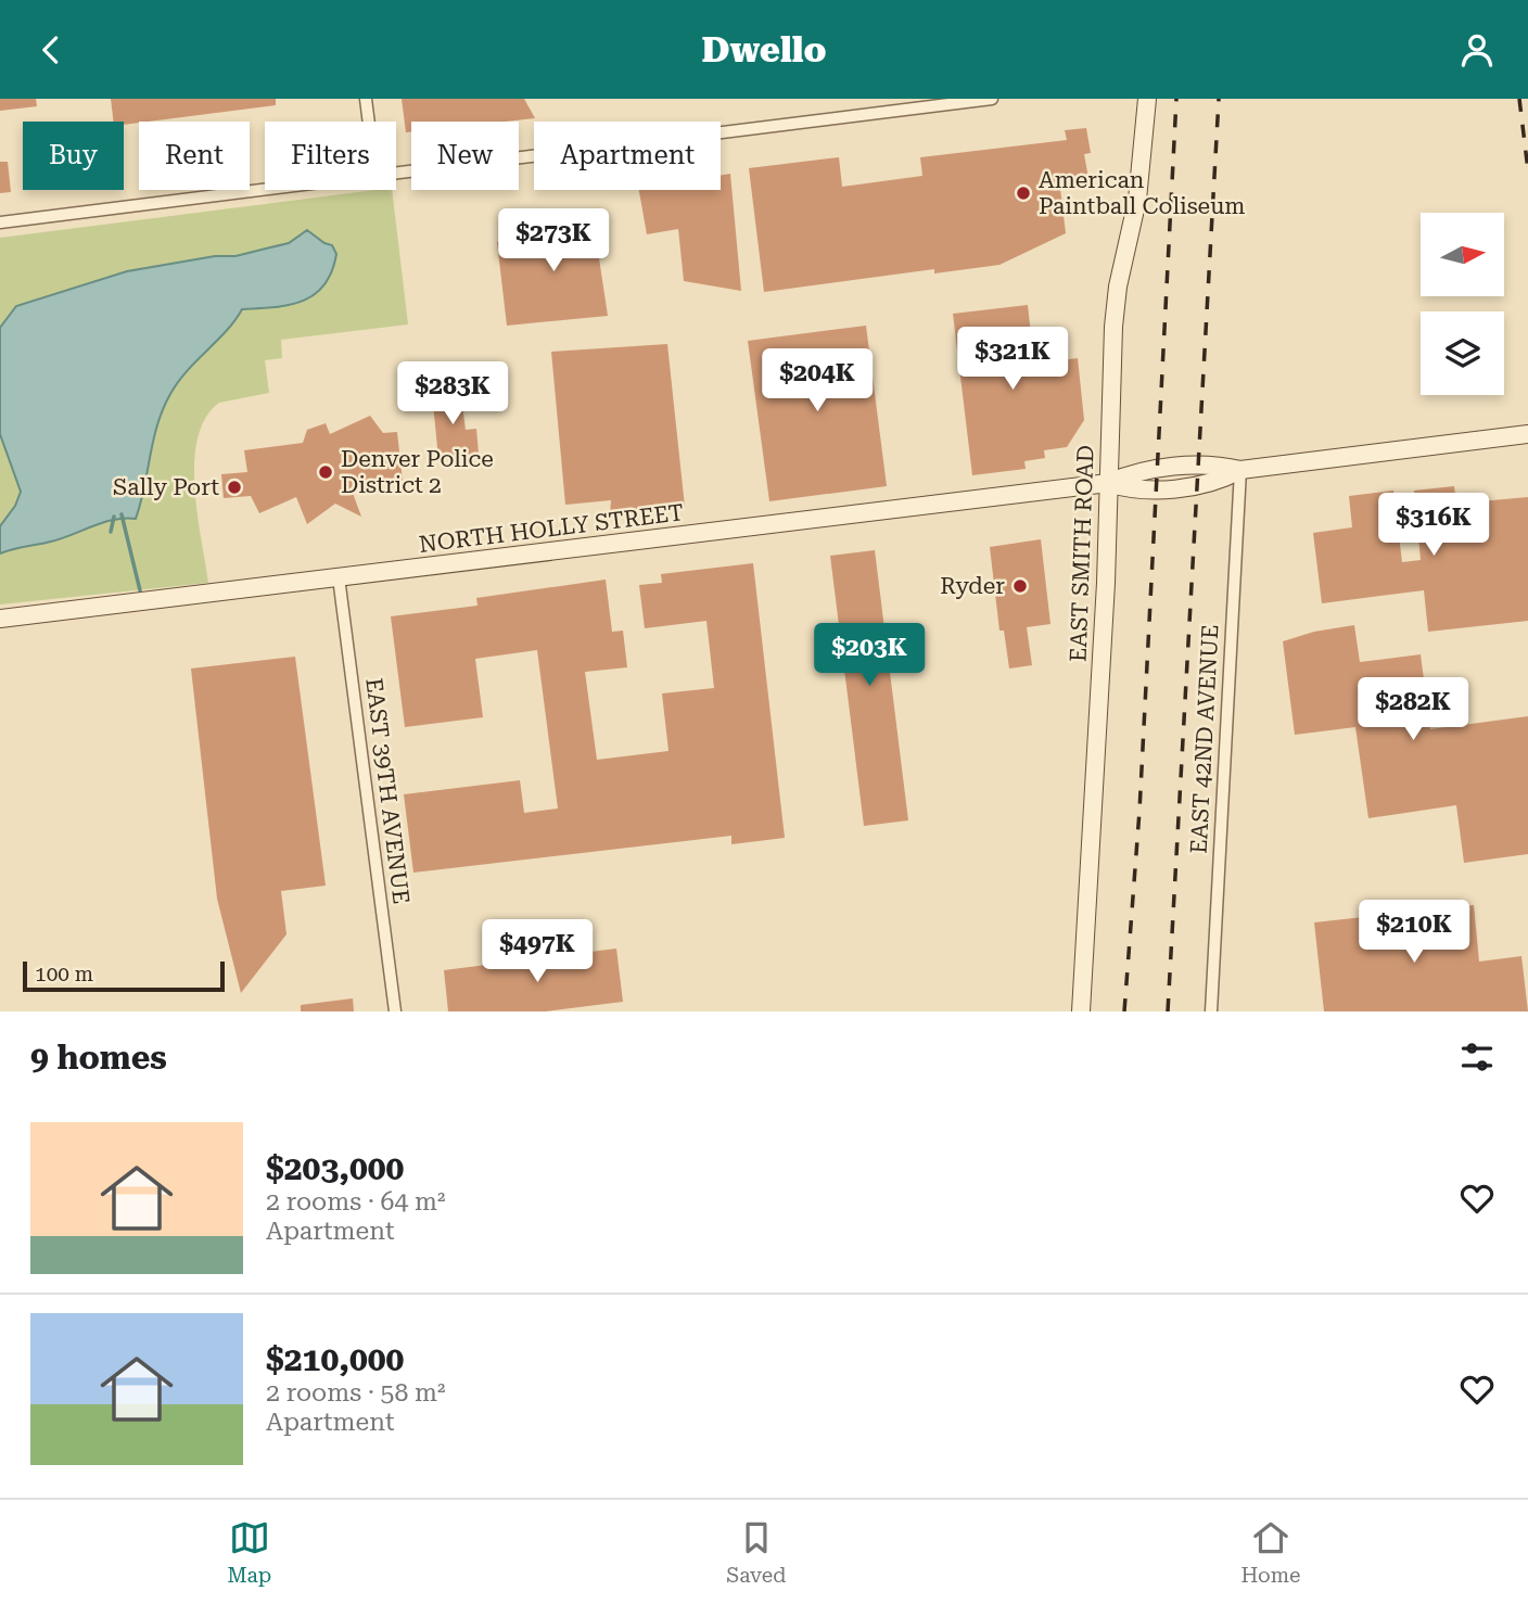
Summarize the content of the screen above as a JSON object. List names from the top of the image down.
{
  "streets": {
    "street": [
      "NORTH HOLLY STREET",
      "EAST SMITH ROAD",
      "EAST 42ND AVENUE",
      "EAST 39TH AVENUE"
    ]
  },
  "crossings": [
    ["NORTH HOLLY STREET", "EAST SMITH ROAD"],
    ["NORTH HOLLY STREET", "EAST 42ND AVENUE"],
    ["NORTH HOLLY STREET", "EAST 39TH AVENUE"]
  ],
  "places": [
    "American Paintball Coliseum",
    "Denver Police District 2",
    "Sally Port",
    "Ryder"
  ],
  "scale_bar": "100 m",
  "north": "right",
  "page": {
    "header": "Dwello",
    "chip": [
      "Buy",
      "Rent",
      "Filters",
      "New",
      "Apartment"
    ],
    "price": [
      "$273K",
      "$321K",
      "$204K",
      "$283K",
      "$316K",
      "$203K",
      "$282K",
      "$210K",
      "$497K"
    ],
    "scale": "100 m",
    "heading": "9 homes",
    "list": [
      {
        "name": "$203,000",
        "note": "2 rooms · 64 m² · Apartment"
      },
      {
        "name": "$210,000",
        "note": "2 rooms · 58 m² · Apartment"
      }
    ],
    "tabs": ["Map", "Saved", "Home"]
  }
}
